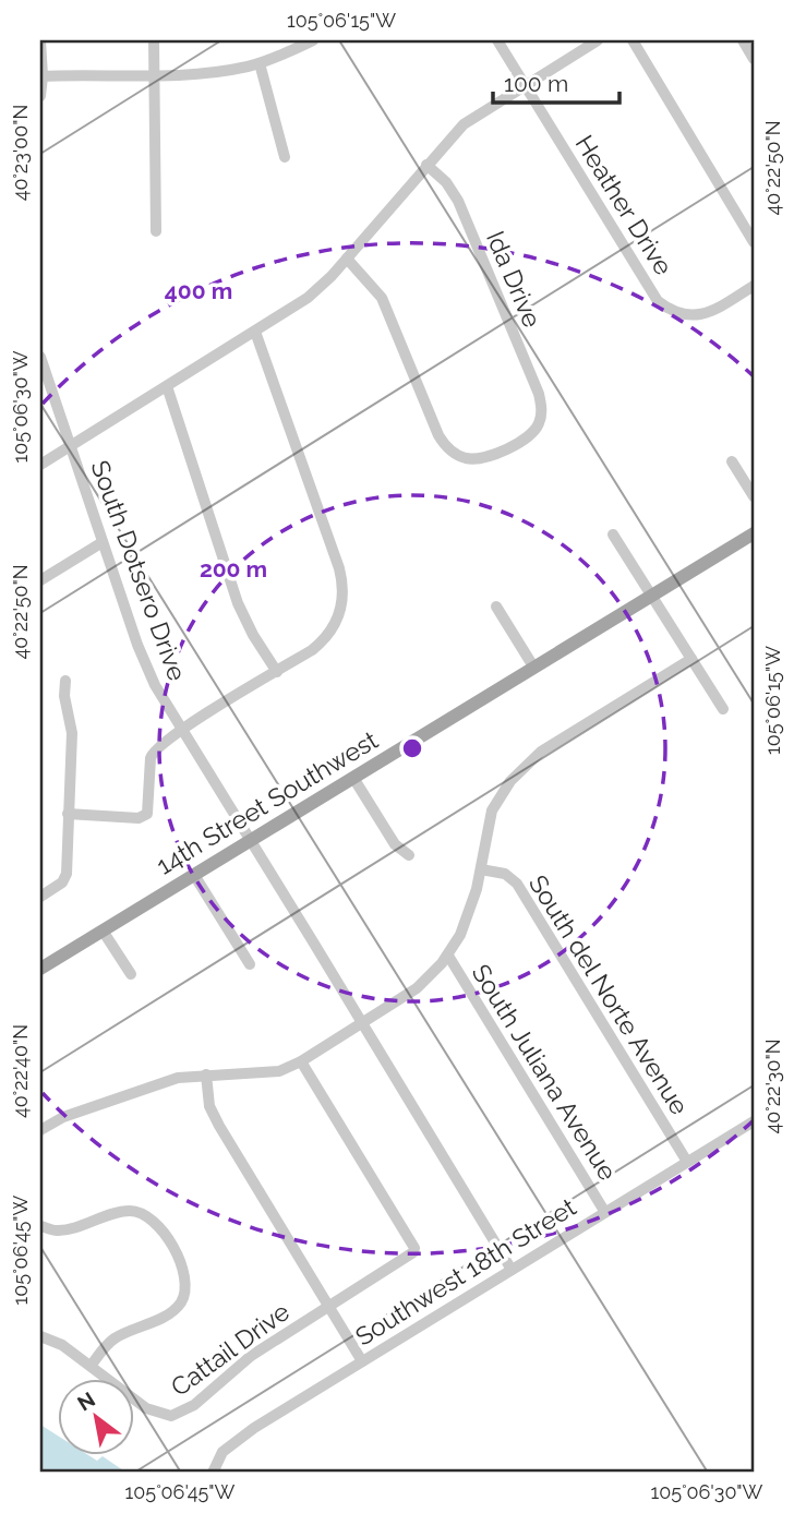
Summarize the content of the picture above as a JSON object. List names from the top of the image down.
{
  "streets": {
    "main road": ["14th Street Southwest"],
    "street": [
      "Heather Drive",
      "Ida Drive",
      "South Dotsero Drive",
      "South del Norte Avenue",
      "South Juliana Avenue",
      "Southwest 18th Street",
      "Cattail Drive"
    ]
  },
  "crossings": [
    ["South Dotsero Drive", "14th Street Southwest"],
    ["South Dotsero Drive", "Southwest 18th Street"],
    ["South del Norte Avenue", "Southwest 18th Street"],
    ["South Juliana Avenue", "Southwest 18th Street"]
  ],
  "scale_bar": "100 m",
  "north": "top left",
  "coordinates": [
    "105°06'15\"W",
    "40°23'00\"N",
    "40°22'50\"N",
    "105°06'30\"W",
    "40°22'40\"N",
    "40°22'30\"N",
    "105°06'45\"W"
  ],
  "rings": ["400 m", "200 m"]
}
